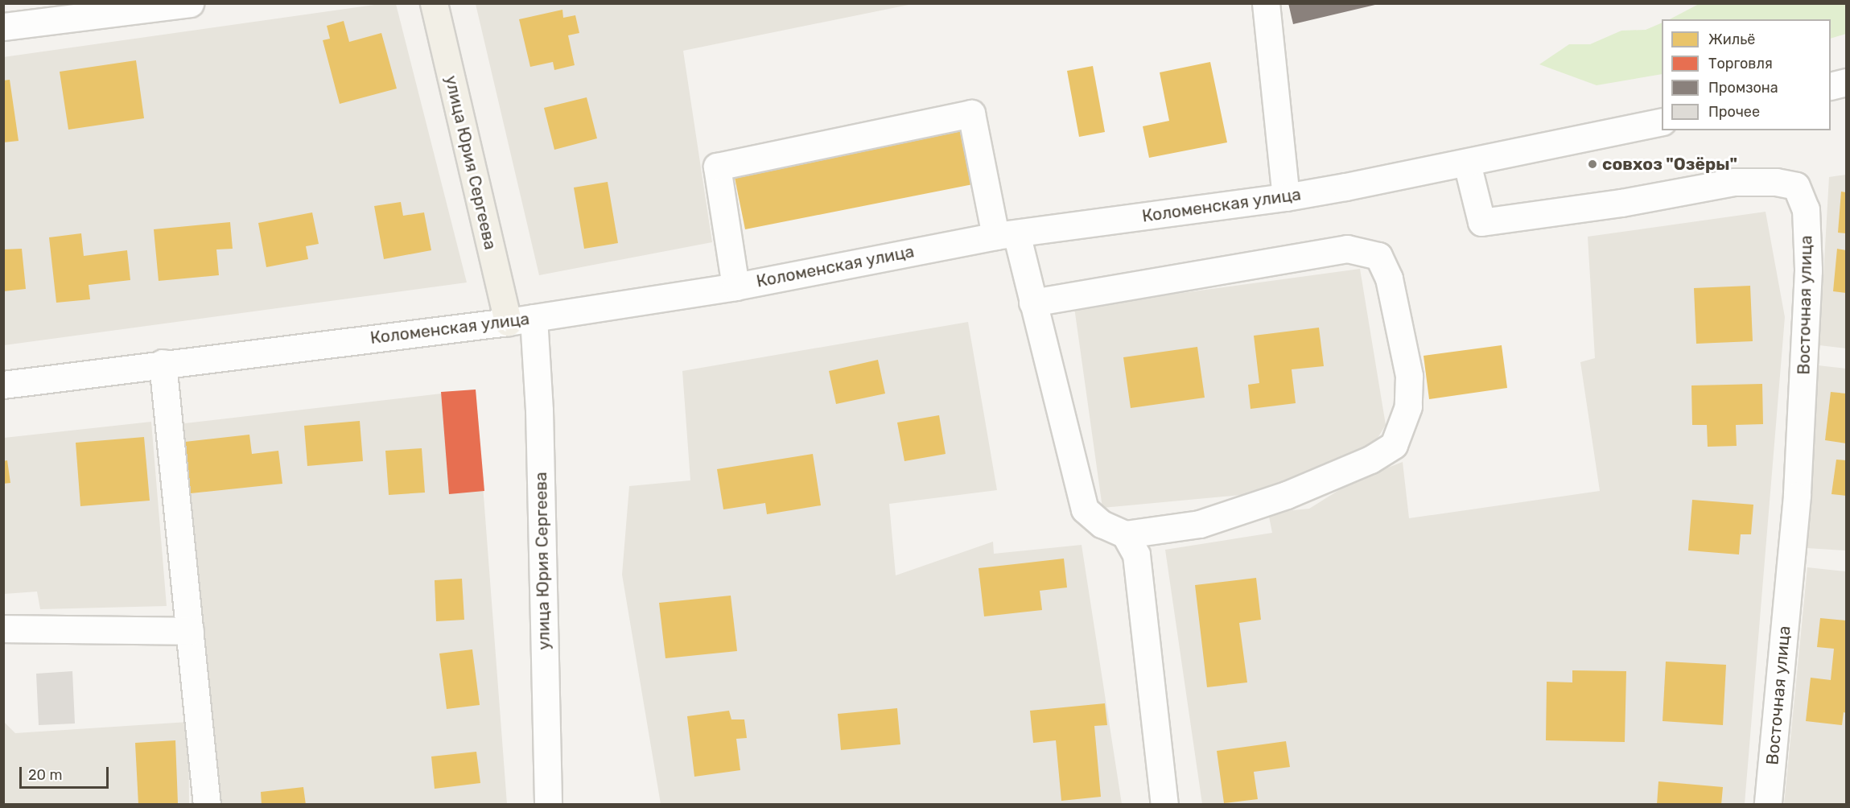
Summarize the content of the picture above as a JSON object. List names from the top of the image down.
{
  "streets": {
    "main road": ["улица Юрия Сергеева"],
    "street": ["Коломенская улица", "Восточная улица"]
  },
  "crossings": [
    ["улица Юрия Сергеева", "Коломенская улица"],
    ["Коломенская улица", "Восточная улица"]
  ],
  "places": ["совхоз \"Озёры\""],
  "legend": [
    "Жильё",
    "Торговля",
    "Промзона",
    "Прочее"
  ],
  "scale_bar": "20 m"
}
